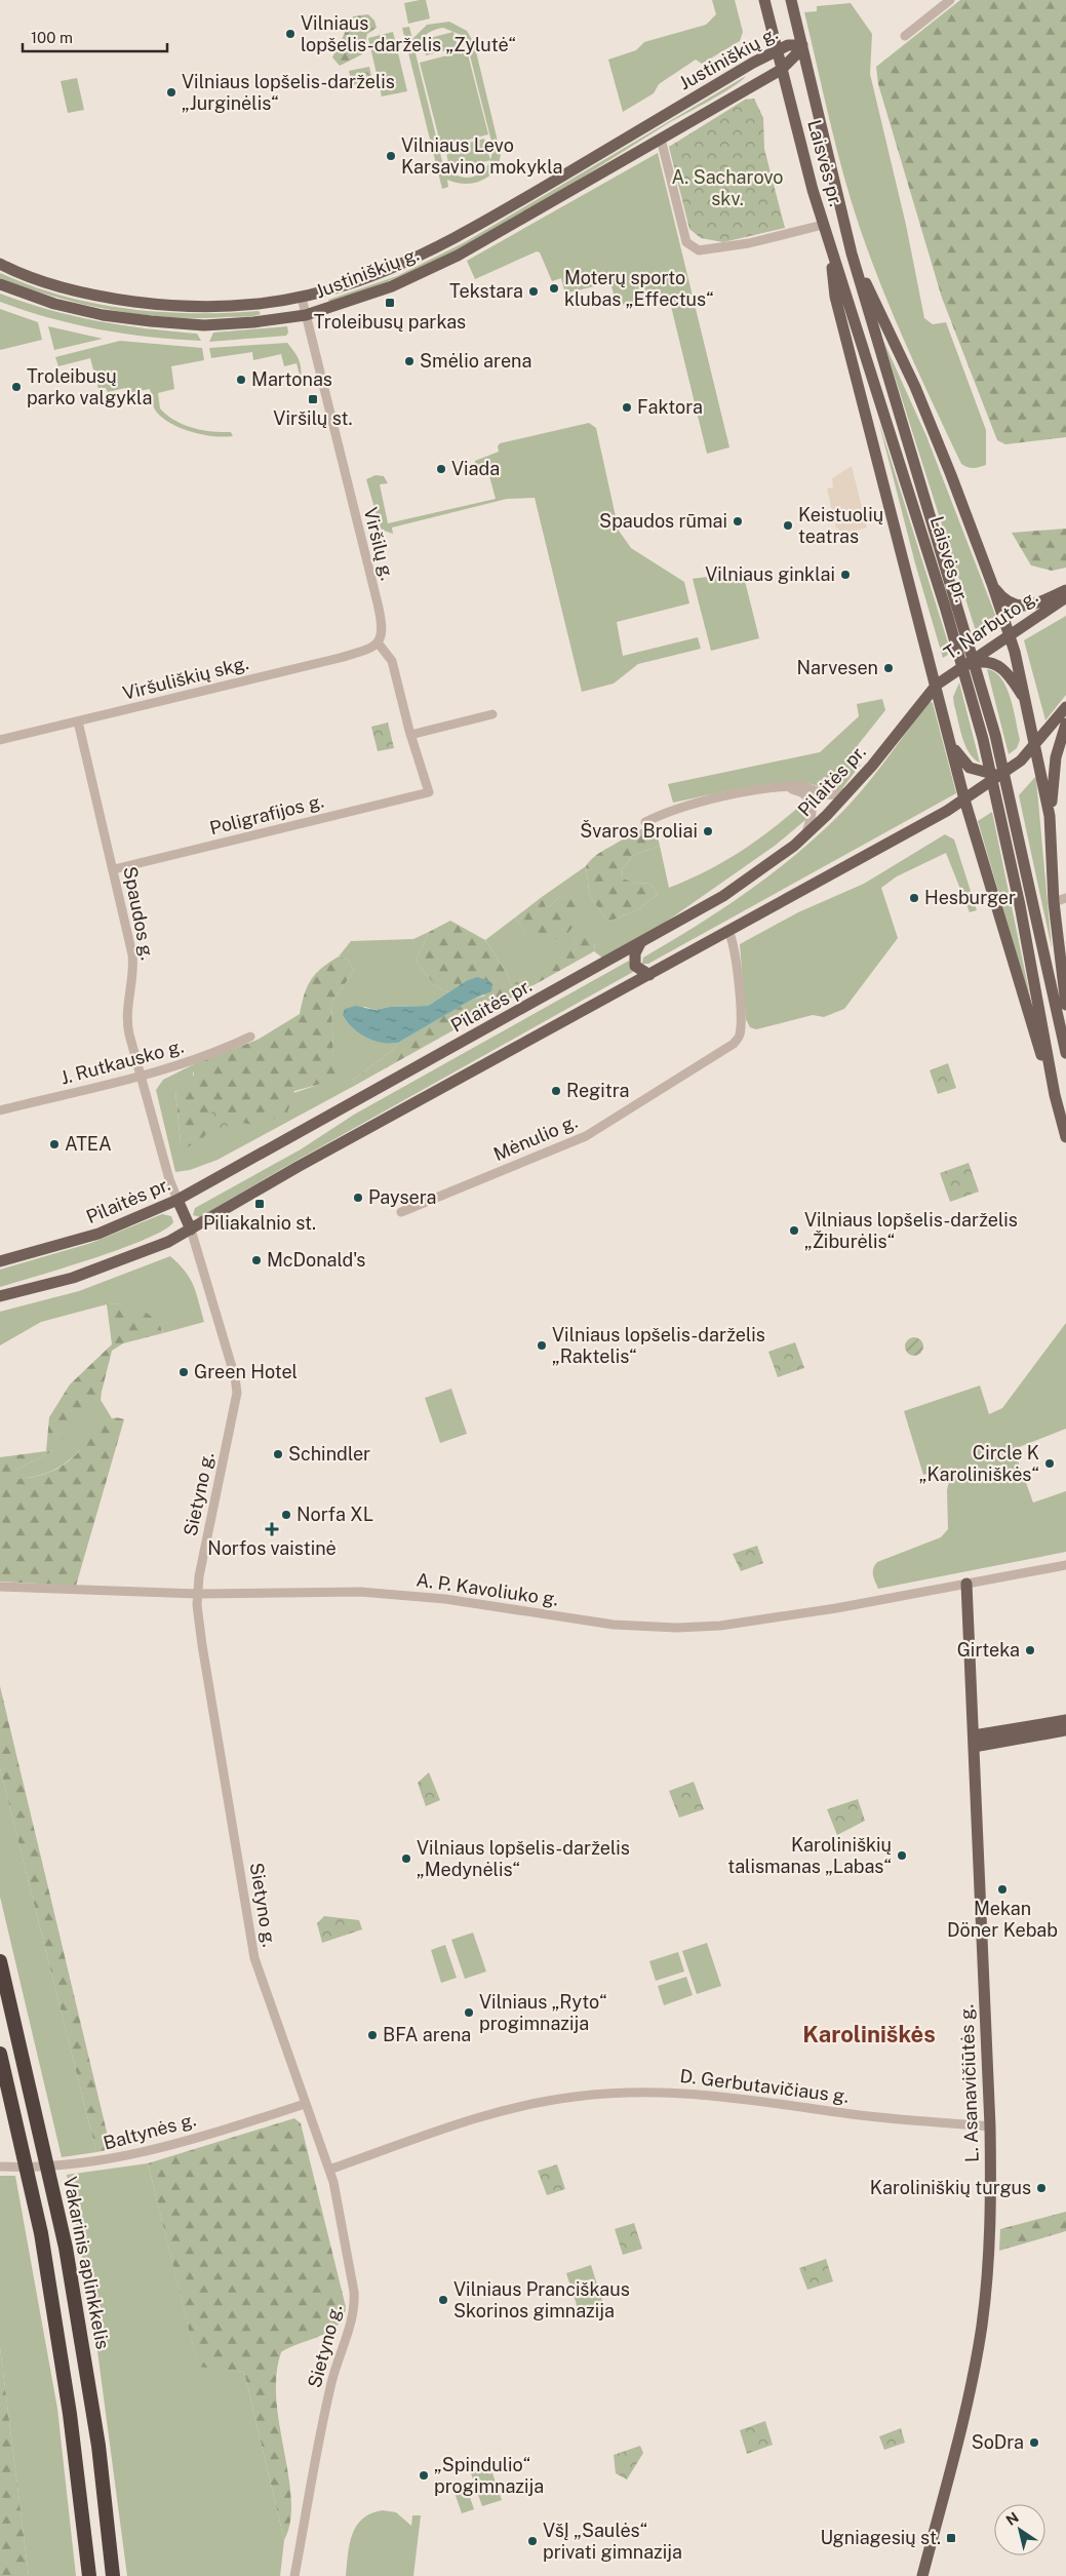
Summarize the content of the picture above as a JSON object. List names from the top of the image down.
{
  "streets": {
    "highway": ["Vakarinis aplinkkelis"],
    "main road": [
      "Justiniškių g.",
      "Laisvės pr.",
      "T. Narbuto g.",
      "Pilaitės pr.",
      "L. Asanavičiūtės g."
    ],
    "street": [
      "Viršilų g.",
      "Viršuliškių skg.",
      "Poligrafijos g.",
      "Spaudos g.",
      "J. Rutkausko g.",
      "Mėnulio g.",
      "Sietyno g.",
      "A. P. Kavoliuko g.",
      "D. Gerbutavičiaus g.",
      "Baltynės g."
    ]
  },
  "crossings": [
    ["Justiniškių g.", "Laisvės pr."],
    ["Justiniškių g.", "Viršilų g."],
    ["Laisvės pr.", "T. Narbuto g."],
    ["Laisvės pr.", "Pilaitės pr."],
    ["Viršilų g.", "Viršuliškių skg."],
    ["T. Narbuto g.", "Pilaitės pr."],
    ["Viršuliškių skg.", "Spaudos g."],
    ["Pilaitės pr.", "Spaudos g."],
    ["Poligrafijos g.", "Spaudos g."],
    ["Spaudos g.", "J. Rutkausko g."],
    ["Sietyno g.", "A. P. Kavoliuko g."],
    ["Sietyno g.", "D. Gerbutavičiaus g."],
    ["Sietyno g.", "Baltynės g."],
    ["A. P. Kavoliuko g.", "L. Asanavičiūtės g."],
    ["L. Asanavičiūtės g.", "D. Gerbutavičiaus g."]
  ],
  "districts": ["Karoliniškės"],
  "parks": ["A. Sacharovo skv."],
  "places": {
    "other": [
      "Vilniaus lopšelis-darželis „Zylutė“",
      "Vilniaus lopšelis-darželis „Jurginėlis“",
      "Vilniaus Levo Karsavino mokykla",
      "Moterų sporto klubas „Effectus“",
      "Tekstara",
      "Smėlio arena",
      "Martonas",
      "Troleibusų parko valgykla",
      "Faktora",
      "Viada",
      "Spaudos rūmai",
      "Keistuolių teatras",
      "Vilniaus ginklai",
      "Narvesen",
      "Švaros Broliai",
      "Hesburger",
      "Regitra",
      "ATEA",
      "Paysera",
      "Vilniaus lopšelis-darželis „Žiburėlis“",
      "McDonald's",
      "Vilniaus lopšelis-darželis „Raktelis“",
      "Green Hotel",
      "Schindler",
      "Circle K „Karoliniškės“",
      "Norfa XL",
      "Girteka",
      "Karoliniškių talismanas „Labas“",
      "Vilniaus lopšelis-darželis „Medynėlis“",
      "Mekan Döner Kebab",
      "Vilniaus „Ryto“ progimnazija",
      "BFA arena",
      "Karoliniškių turgus",
      "Vilniaus Pranciškaus Skorinos gimnazija",
      "SoDra",
      "„Spindulio“ progimnazija",
      "VšĮ „Saulės“ privati gimnazija"
    ],
    "transit": [
      "Troleibusų parkas",
      "Viršilų st.",
      "Piliakalnio st.",
      "Ugniagesių st."
    ],
    "health": ["Norfos vaistinė"]
  },
  "scale_bar": "100 m",
  "north": "top left"
}
